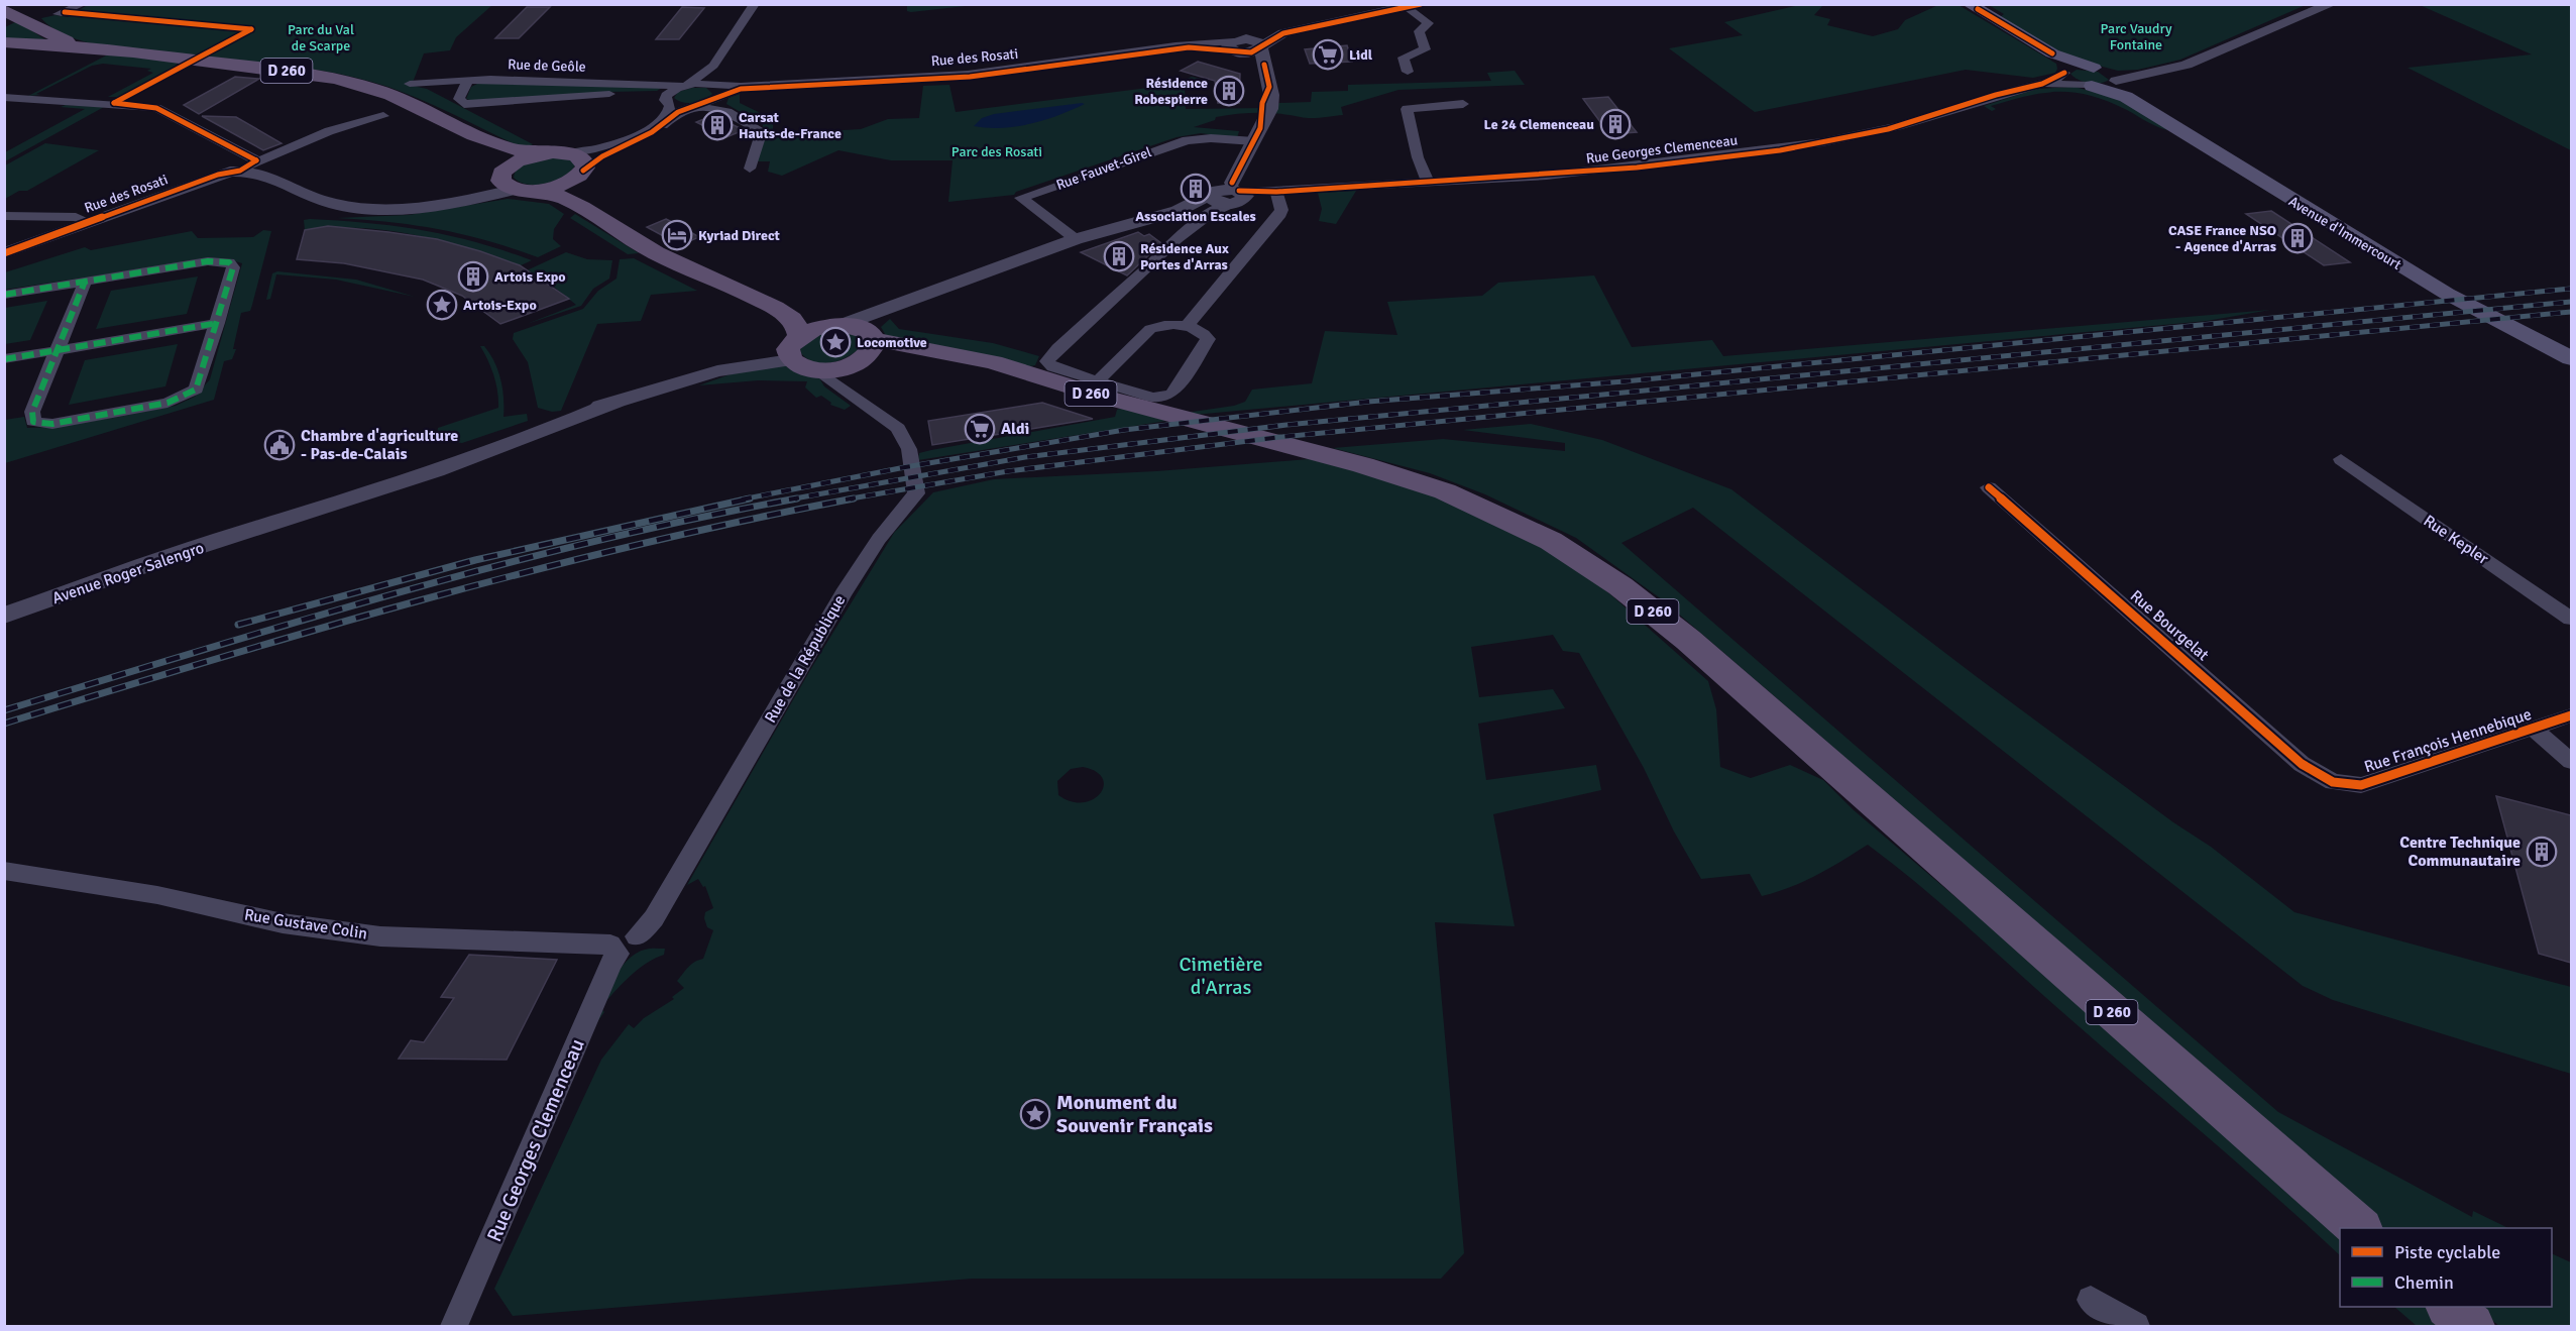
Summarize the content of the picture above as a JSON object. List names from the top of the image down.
{
  "streets": {
    "main road": ["D 260", "Avenue d'Immercourt"],
    "street": [
      "Rue des Rosati",
      "Rue de Geôle",
      "Rue Georges Clemenceau",
      "Rue Fauvet-Girel",
      "Rue Kepler",
      "Avenue Roger Salengro",
      "Rue Bourgelat",
      "Rue de la République",
      "Rue François Hennebique",
      "Rue Gustave Colin"
    ]
  },
  "crossings": [
    ["Rue des Rosati", "Rue de Geôle"],
    ["Rue Georges Clemenceau", "Rue de la République"],
    ["Rue Georges Clemenceau", "Rue Gustave Colin"],
    ["Rue Bourgelat", "Rue François Hennebique"],
    ["Rue de la République", "Rue Gustave Colin"]
  ],
  "parks": [
    "Parc Vaudry Fontaine",
    "Parc du Val de Scarpe",
    "Parc des Rosati",
    "Cimetière d'Arras"
  ],
  "places": {
    "supermarket": ["Lidl", "Aldi"],
    "building": [
      "Résidence Robespierre",
      "Le 24 Clemenceau",
      "Carsat Hauts-de-France",
      "Association Escales",
      "CASE France NSO - Agence d'Arras",
      "Résidence Aux Portes d'Arras",
      "Artois Expo",
      "Centre Technique Communautaire"
    ],
    "hotel": ["Kyriad Direct"],
    "place": ["Artois-Expo", "Locomotive", "Monument du Souvenir Français"],
    "public building": ["Chambre d'agriculture - Pas-de-Calais"]
  },
  "legend": ["Piste cyclable", "Chemin"]
}
